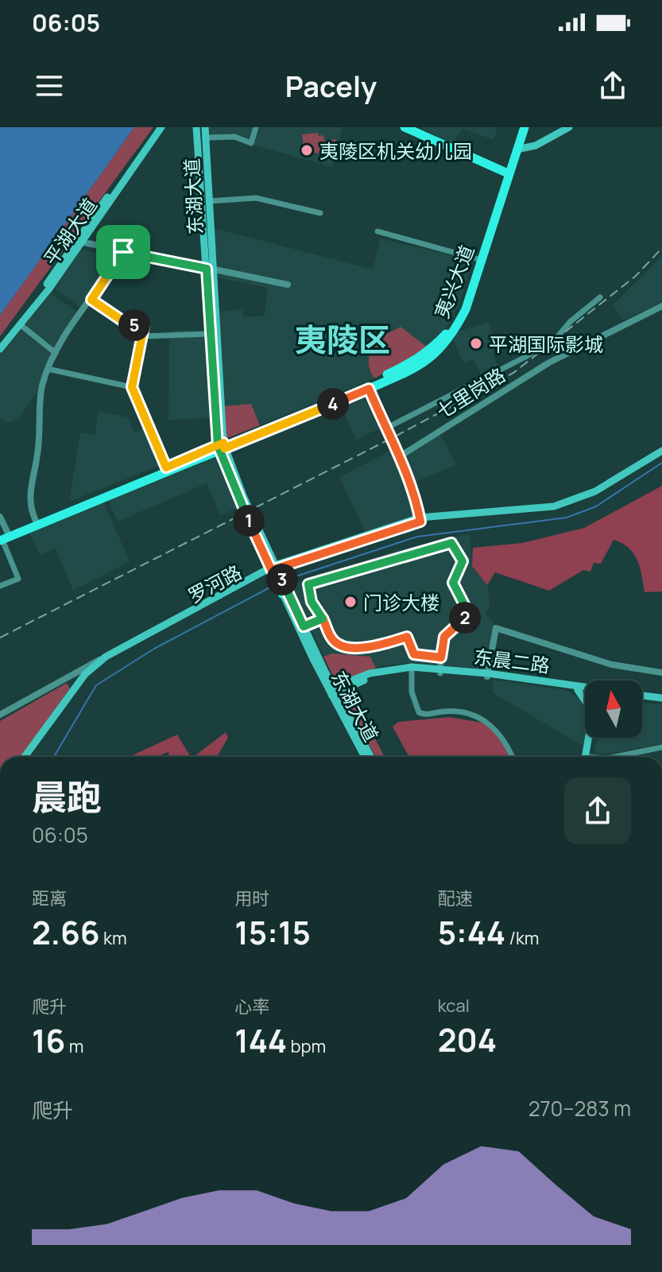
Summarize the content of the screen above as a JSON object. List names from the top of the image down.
{
  "streets": {
    "main road": [
      "东湖大道",
      "平湖大道",
      "夷兴大道",
      "罗河路",
      "东晨二路"
    ],
    "street": ["七里岗路"]
  },
  "crossings": [
    ["东湖大道", "夷兴大道"],
    ["东湖大道", "罗河路"],
    ["东湖大道", "东晨二路"]
  ],
  "districts": ["夷陵区"],
  "places": ["夷陵区机关幼儿园", "平湖国际影城", "门诊大楼"],
  "north": "top",
  "page": {
    "status": "06:05",
    "header": "Pacely",
    "pins": [
      "5",
      "4",
      "1",
      "3",
      "2"
    ],
    "heading": ["晨跑", "06:05"],
    "stats": [
      ["距离", "2.66 km"],
      ["用时", "15:15"],
      ["配速", "5:44 /km"],
      ["爬升", "16 m"],
      ["心率", "144 bpm"],
      ["kcal", "204"]
    ],
    "chart": ["爬升", "270–283 m"]
  }
}
